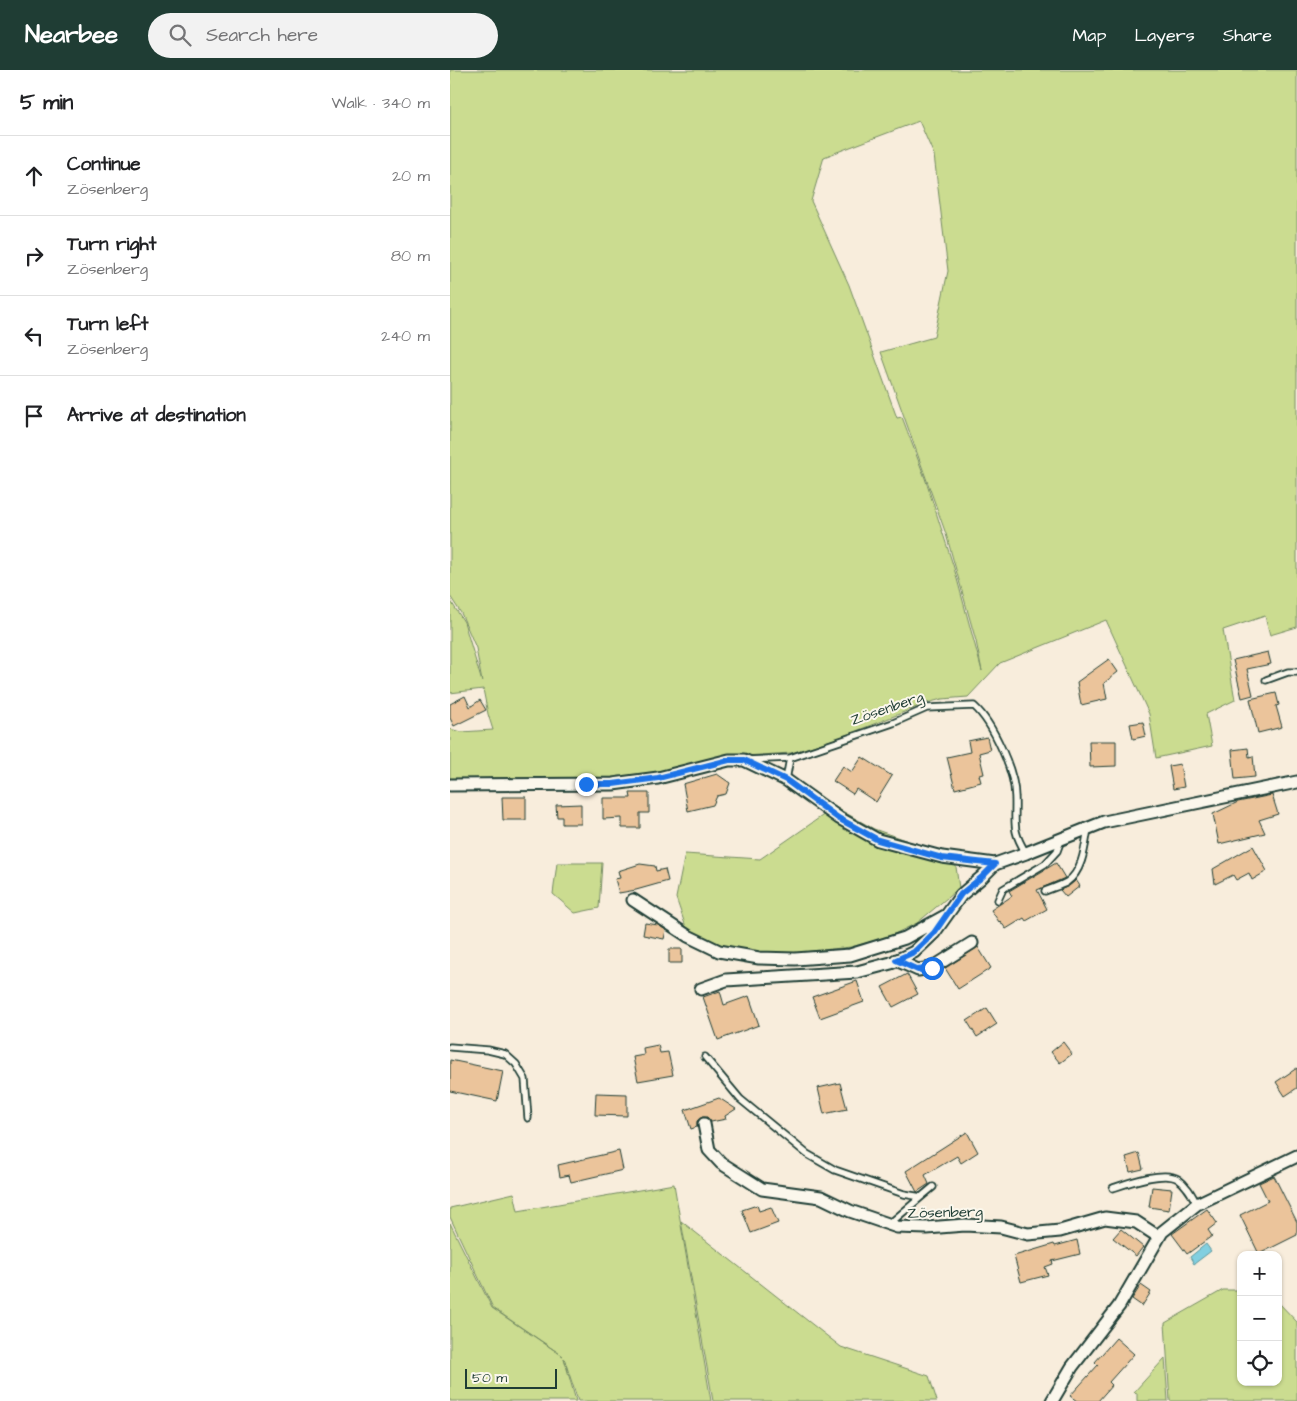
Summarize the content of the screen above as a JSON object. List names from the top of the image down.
{
  "streets": {
    "street": ["Zösenberg"]
  },
  "scale_bar": "50 m",
  "page": {
    "header": "Nearbee",
    "search": "Search here",
    "nav": ["Map", "Layers", "Share"],
    "heading": ["5 min", "Walk · 340 m"],
    "list": [
      ["Continue", "Zösenberg", "20 m"],
      ["Turn right", "Zösenberg", "80 m"],
      ["Turn left", "Zösenberg", "240 m"],
      "Arrive at destination"
    ],
    "map_buttons": ["+", "−"],
    "scale": "50 m"
  }
}
